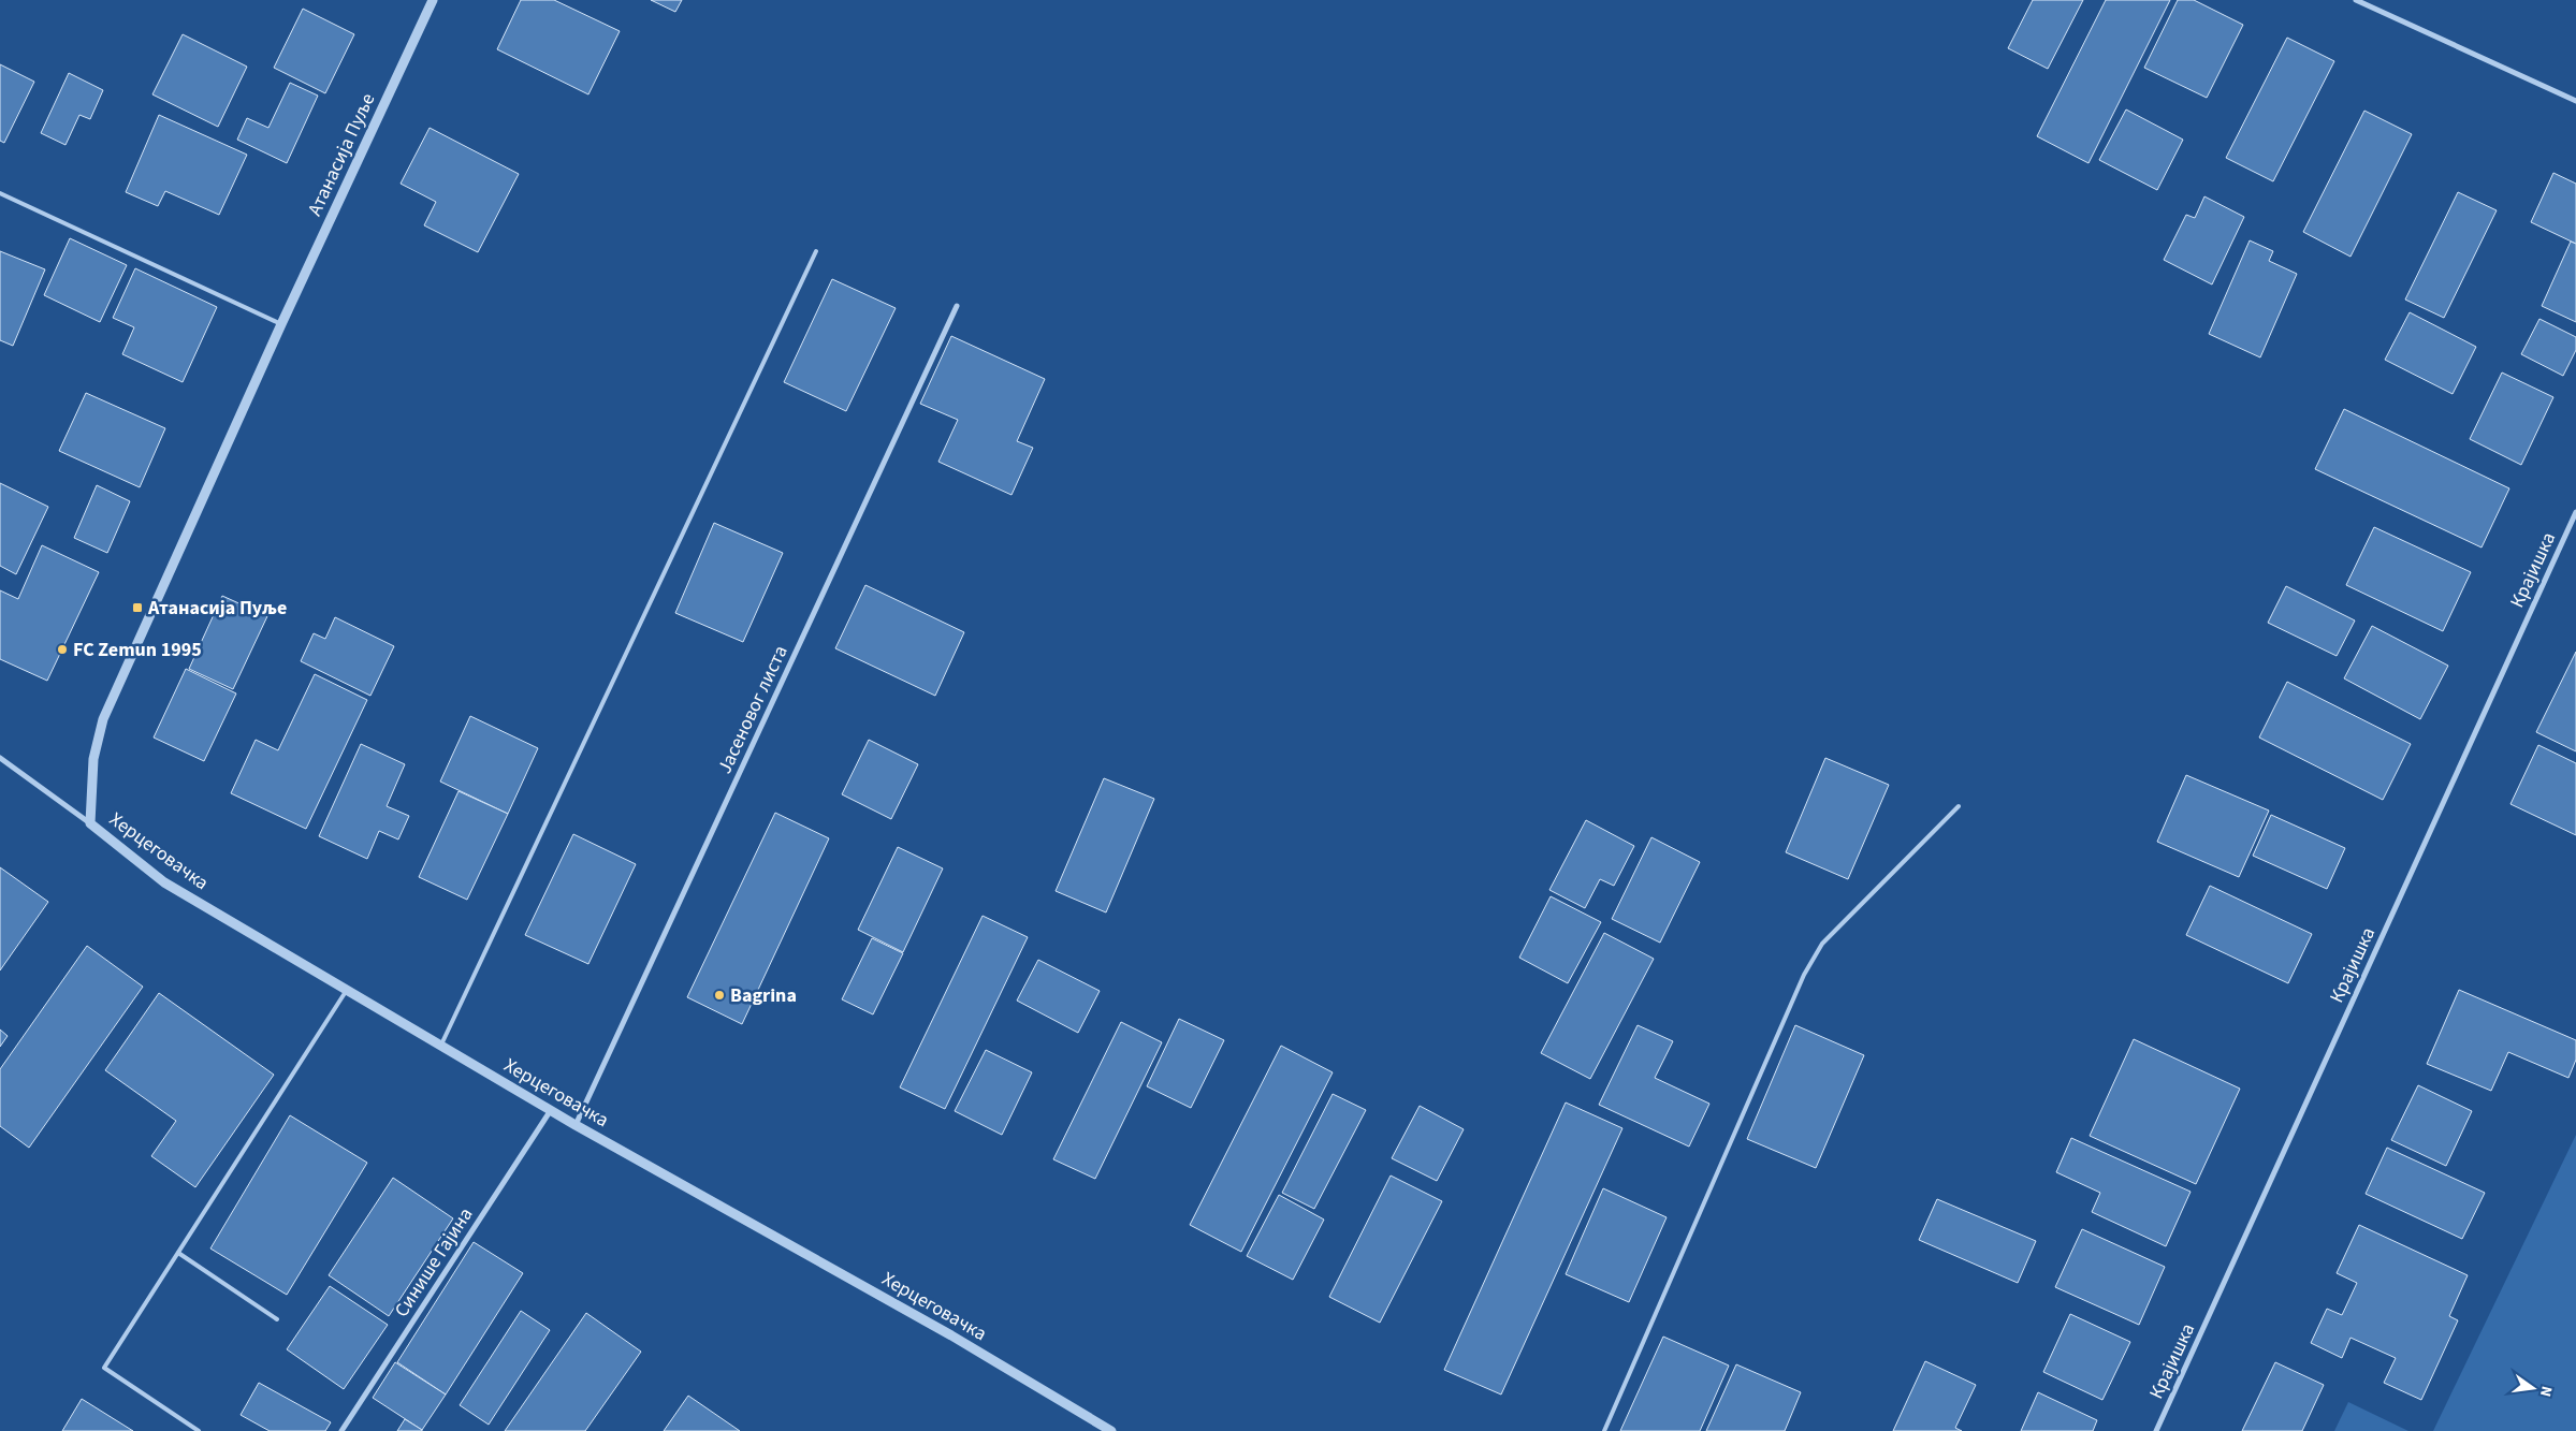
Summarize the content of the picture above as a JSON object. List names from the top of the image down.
{
  "streets": {
    "street": [
      "Атанасија Пуље",
      "Крајишка",
      "Јасеновог листа",
      "Херцеговачка",
      "Синише Гајина"
    ]
  },
  "crossings": [
    ["Атанасија Пуље", "Херцеговачка"],
    ["Јасеновог листа", "Херцеговачка"],
    ["Херцеговачка", "Синише Гајина"]
  ],
  "places": {
    "transit": ["Атанасија Пуље"],
    "other": ["FC Zemun 1995", "Bagrina"]
  },
  "north": "right"
}
